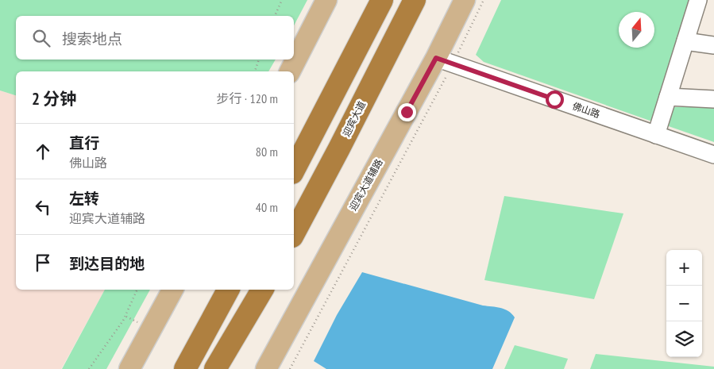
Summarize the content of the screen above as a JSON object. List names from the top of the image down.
{
  "streets": {
    "highway": ["迎宾大道"],
    "main road": ["迎宾大道辅路"],
    "street": ["佛山路"]
  },
  "crossings": [
    ["佛山路", "迎宾大道辅路"]
  ],
  "north": "top",
  "page": {
    "search": "搜索地点",
    "heading": ["2 分钟", "步行 · 120 m"],
    "list": [
      ["直行", "佛山路", "80 m"],
      ["左转", "迎宾大道辅路", "40 m"],
      "到达目的地"
    ],
    "map_buttons": ["+", "−"]
  }
}
